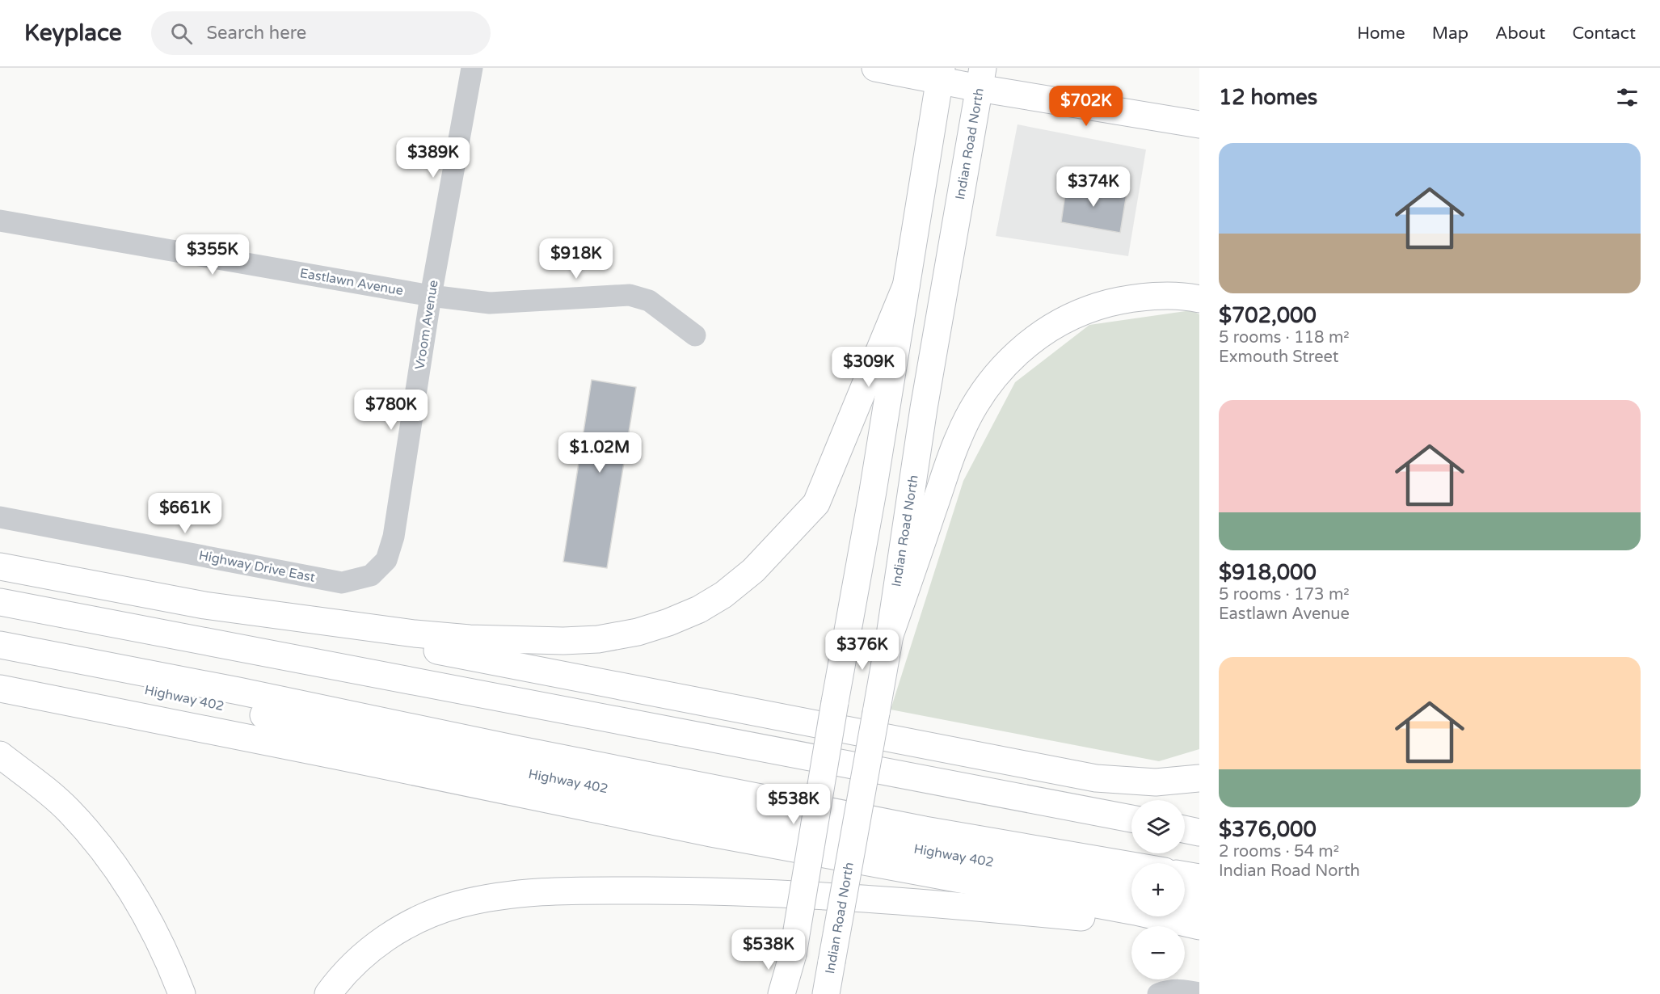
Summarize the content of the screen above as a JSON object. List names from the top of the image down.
{
  "streets": {
    "main road": ["Indian Road North", "Highway 402"],
    "street": ["Eastlawn Avenue", "Vroom Avenue", "Highway Drive East"]
  },
  "crossings": [
    ["Eastlawn Avenue", "Vroom Avenue"],
    ["Vroom Avenue", "Highway Drive East"]
  ],
  "page": {
    "header": "Keyplace",
    "search": "Search here",
    "nav": [
      "Home",
      "Map",
      "About",
      "Contact"
    ],
    "heading": "12 homes",
    "price": [
      "$702K",
      "$389K",
      "$374K",
      "$355K",
      "$918K",
      "$309K",
      "$780K",
      "$1.02M",
      "$661K",
      "$376K",
      "$538K",
      "$538K"
    ],
    "list": [
      {
        "name": "$702,000",
        "note": "5 rooms · 118 m² · Exmouth Street"
      },
      {
        "name": "$918,000",
        "note": "5 rooms · 173 m² · Eastlawn Avenue"
      },
      {
        "name": "$376,000",
        "note": "2 rooms · 54 m² · Indian Road North"
      }
    ],
    "map_buttons": ["+", "−"]
  }
}
